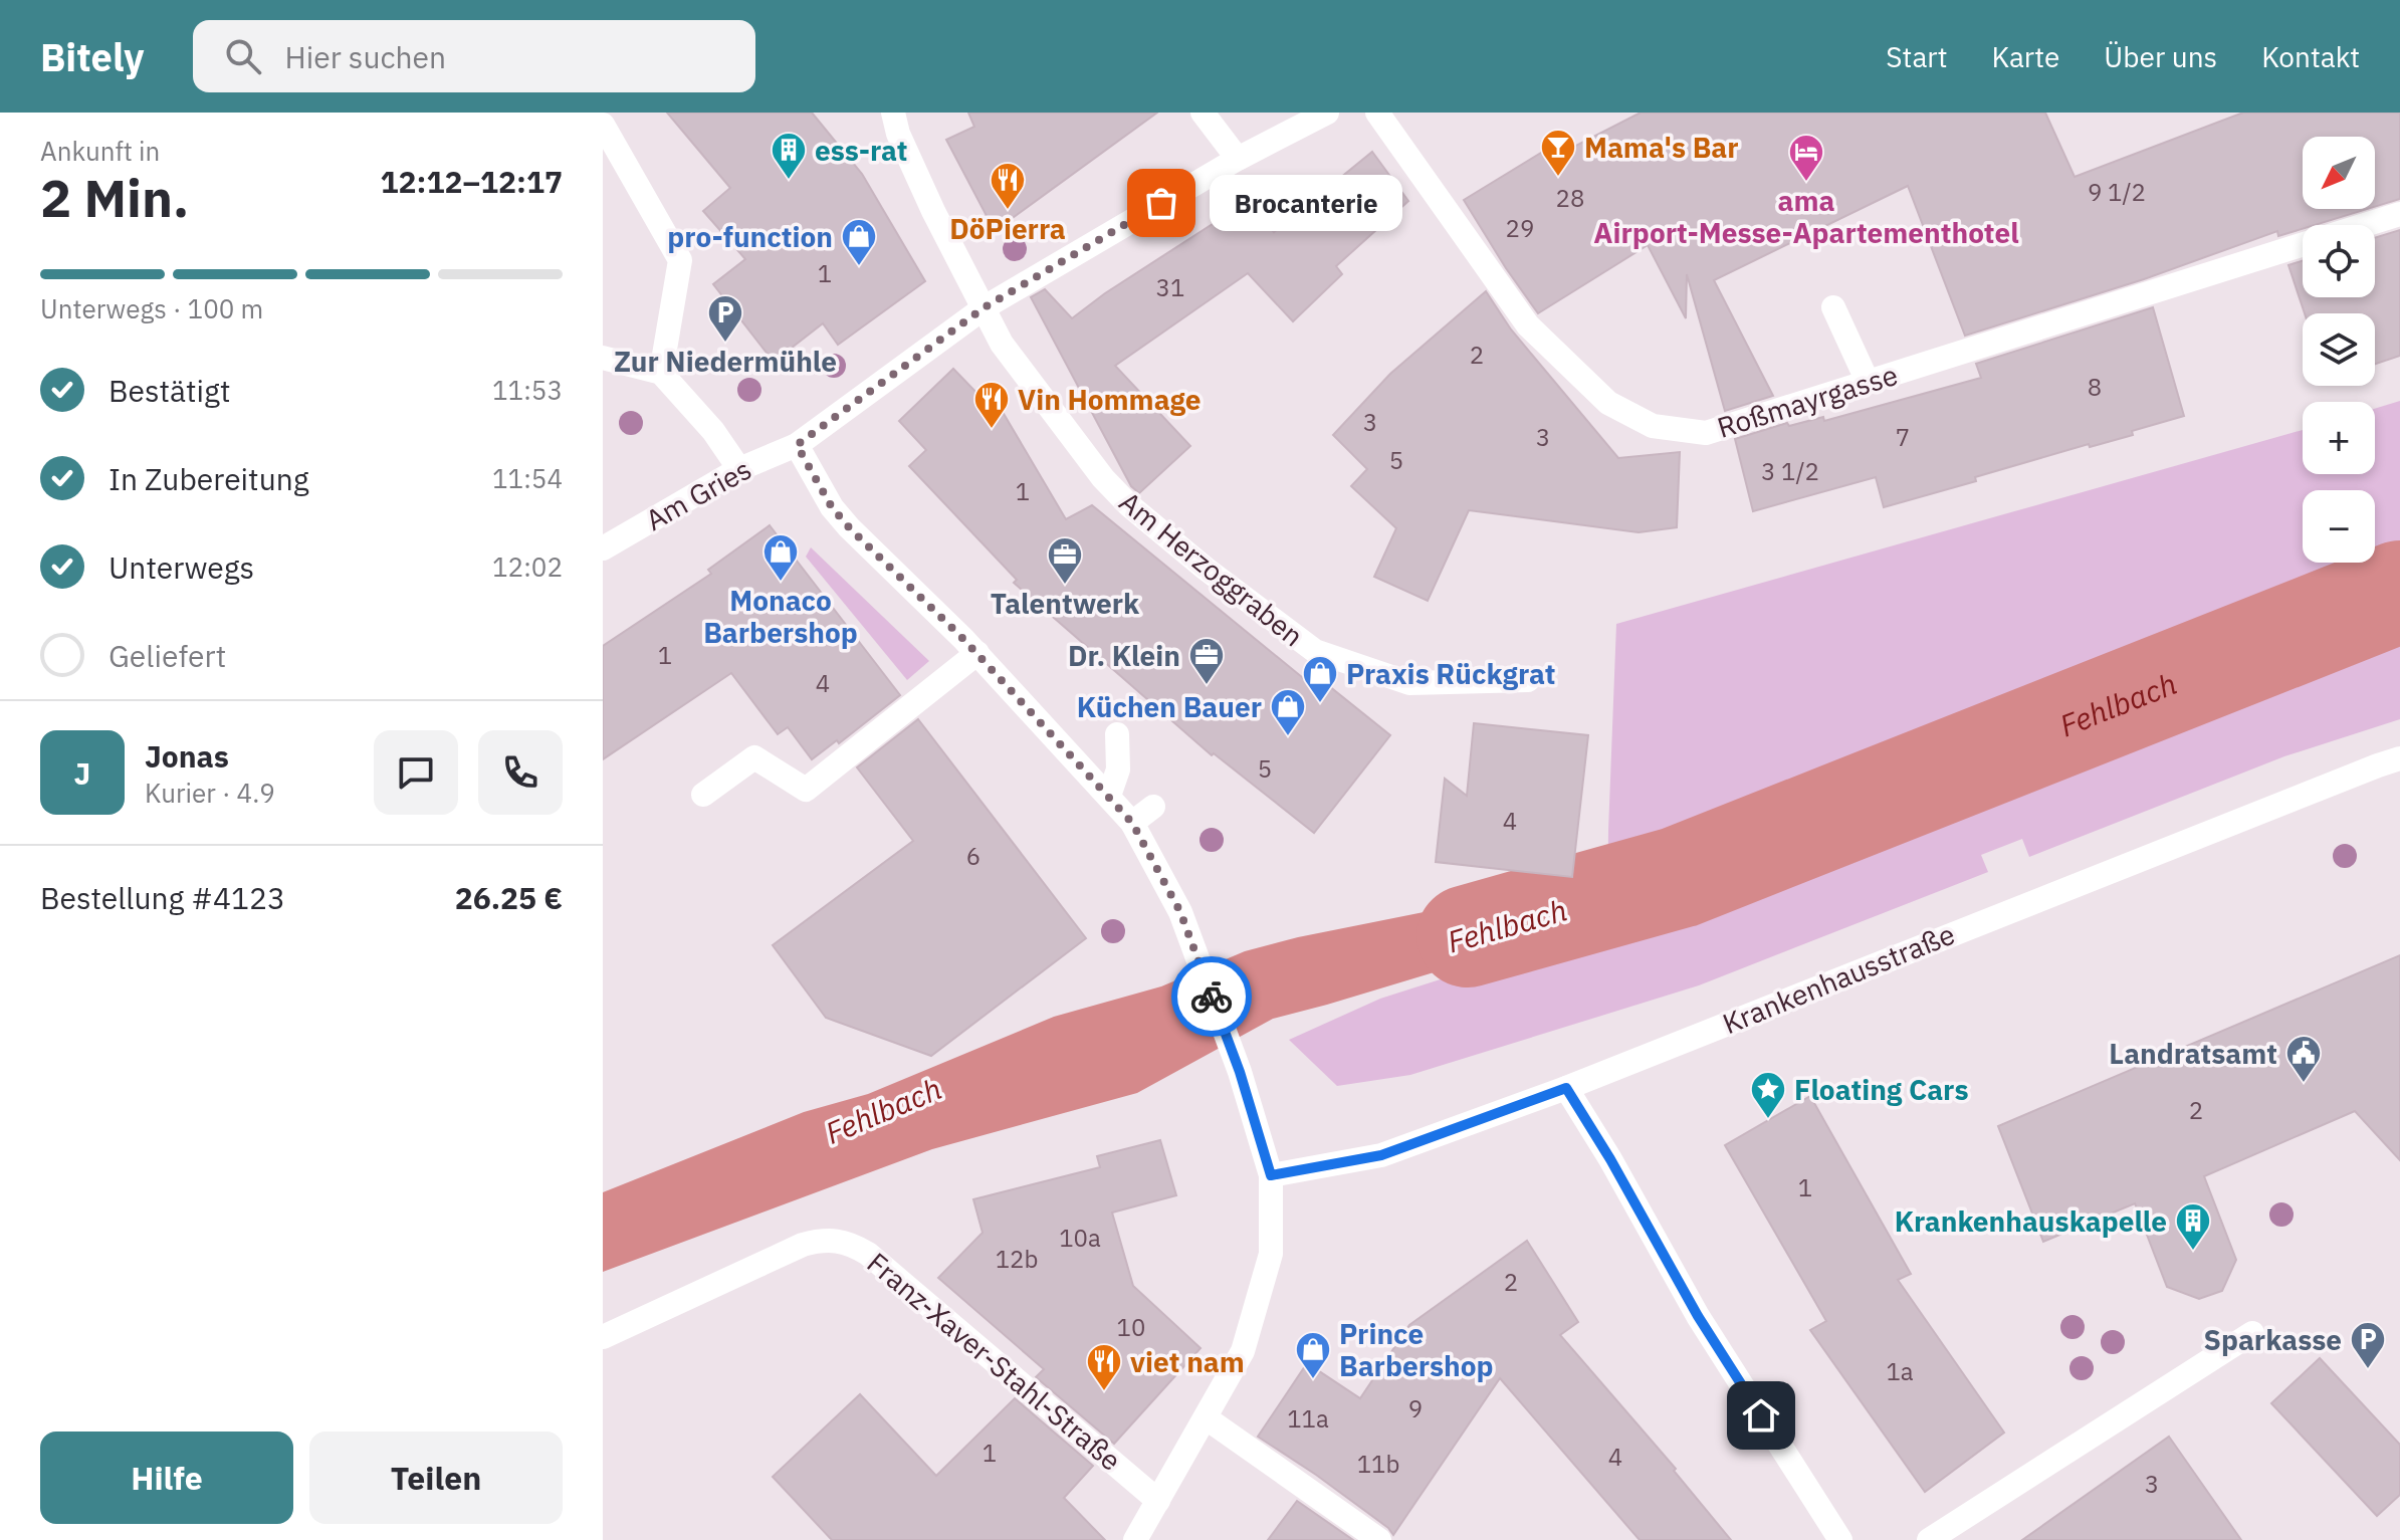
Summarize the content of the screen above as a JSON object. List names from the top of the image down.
{
  "streets": {
    "street": [
      "Roßmayrgasse",
      "Am Gries",
      "Am Herzoggraben",
      "Krankenhausstraße",
      "Franz-Xaver-Stahl-Straße"
    ]
  },
  "crossings": [
    ["Am Gries", "Am Herzoggraben"]
  ],
  "water": ["Fehlbach"],
  "places": {
    "bar": ["Mama's Bar"],
    "building": ["ess-rat", "Krankenhauskapelle"],
    "hotel": ["ama Airport-Messe-Apartementhotel"],
    "other": ["Brocanterie"],
    "restaurant": ["DöPierra", "Vin Hommage", "viet nam"],
    "shop": [
      "pro-function",
      "Monaco Barbershop",
      "Praxis Rückgrat",
      "Küchen Bauer",
      "Prince Barbershop"
    ],
    "parking": ["Zur Niedermühle", "Sparkasse"],
    "office": ["Talentwerk", "Dr. Klein"],
    "public building": ["Landratsamt"],
    "place": ["Floating Cars"]
  },
  "house_numbers": [
    "9 1/2",
    "28",
    "29",
    "1",
    "31",
    "2",
    "8",
    "3",
    "3",
    "7",
    "5",
    "3 1/2",
    "1",
    "1",
    "4",
    "5",
    "4",
    "6",
    "2",
    "1",
    "10a",
    "12b",
    "2",
    "10",
    "1a",
    "9",
    "11a",
    "1",
    "4",
    "11b",
    "3"
  ],
  "north": "bottom left",
  "page": {
    "header": "Bitely",
    "search": "Hier suchen",
    "nav": [
      "Start",
      "Karte",
      "Über uns",
      "Kontakt"
    ],
    "heading": ["2 Min.", "Ankunft in", "12:12–12:17"],
    "panel": [
      "Jonas",
      "Kurier · 4.9",
      "Bestellung #4123",
      "26.25 €"
    ],
    "map_buttons": ["+", "−"],
    "bubble": "Brocanterie",
    "bar": "Unterwegs · 100 m",
    "list": [
      ["Bestätigt", "11:53"],
      ["In Zubereitung", "11:54"],
      ["Unterwegs", "12:02"],
      "Geliefert"
    ],
    "round": "J",
    "buttons": ["Hilfe", "Teilen"]
  }
}
